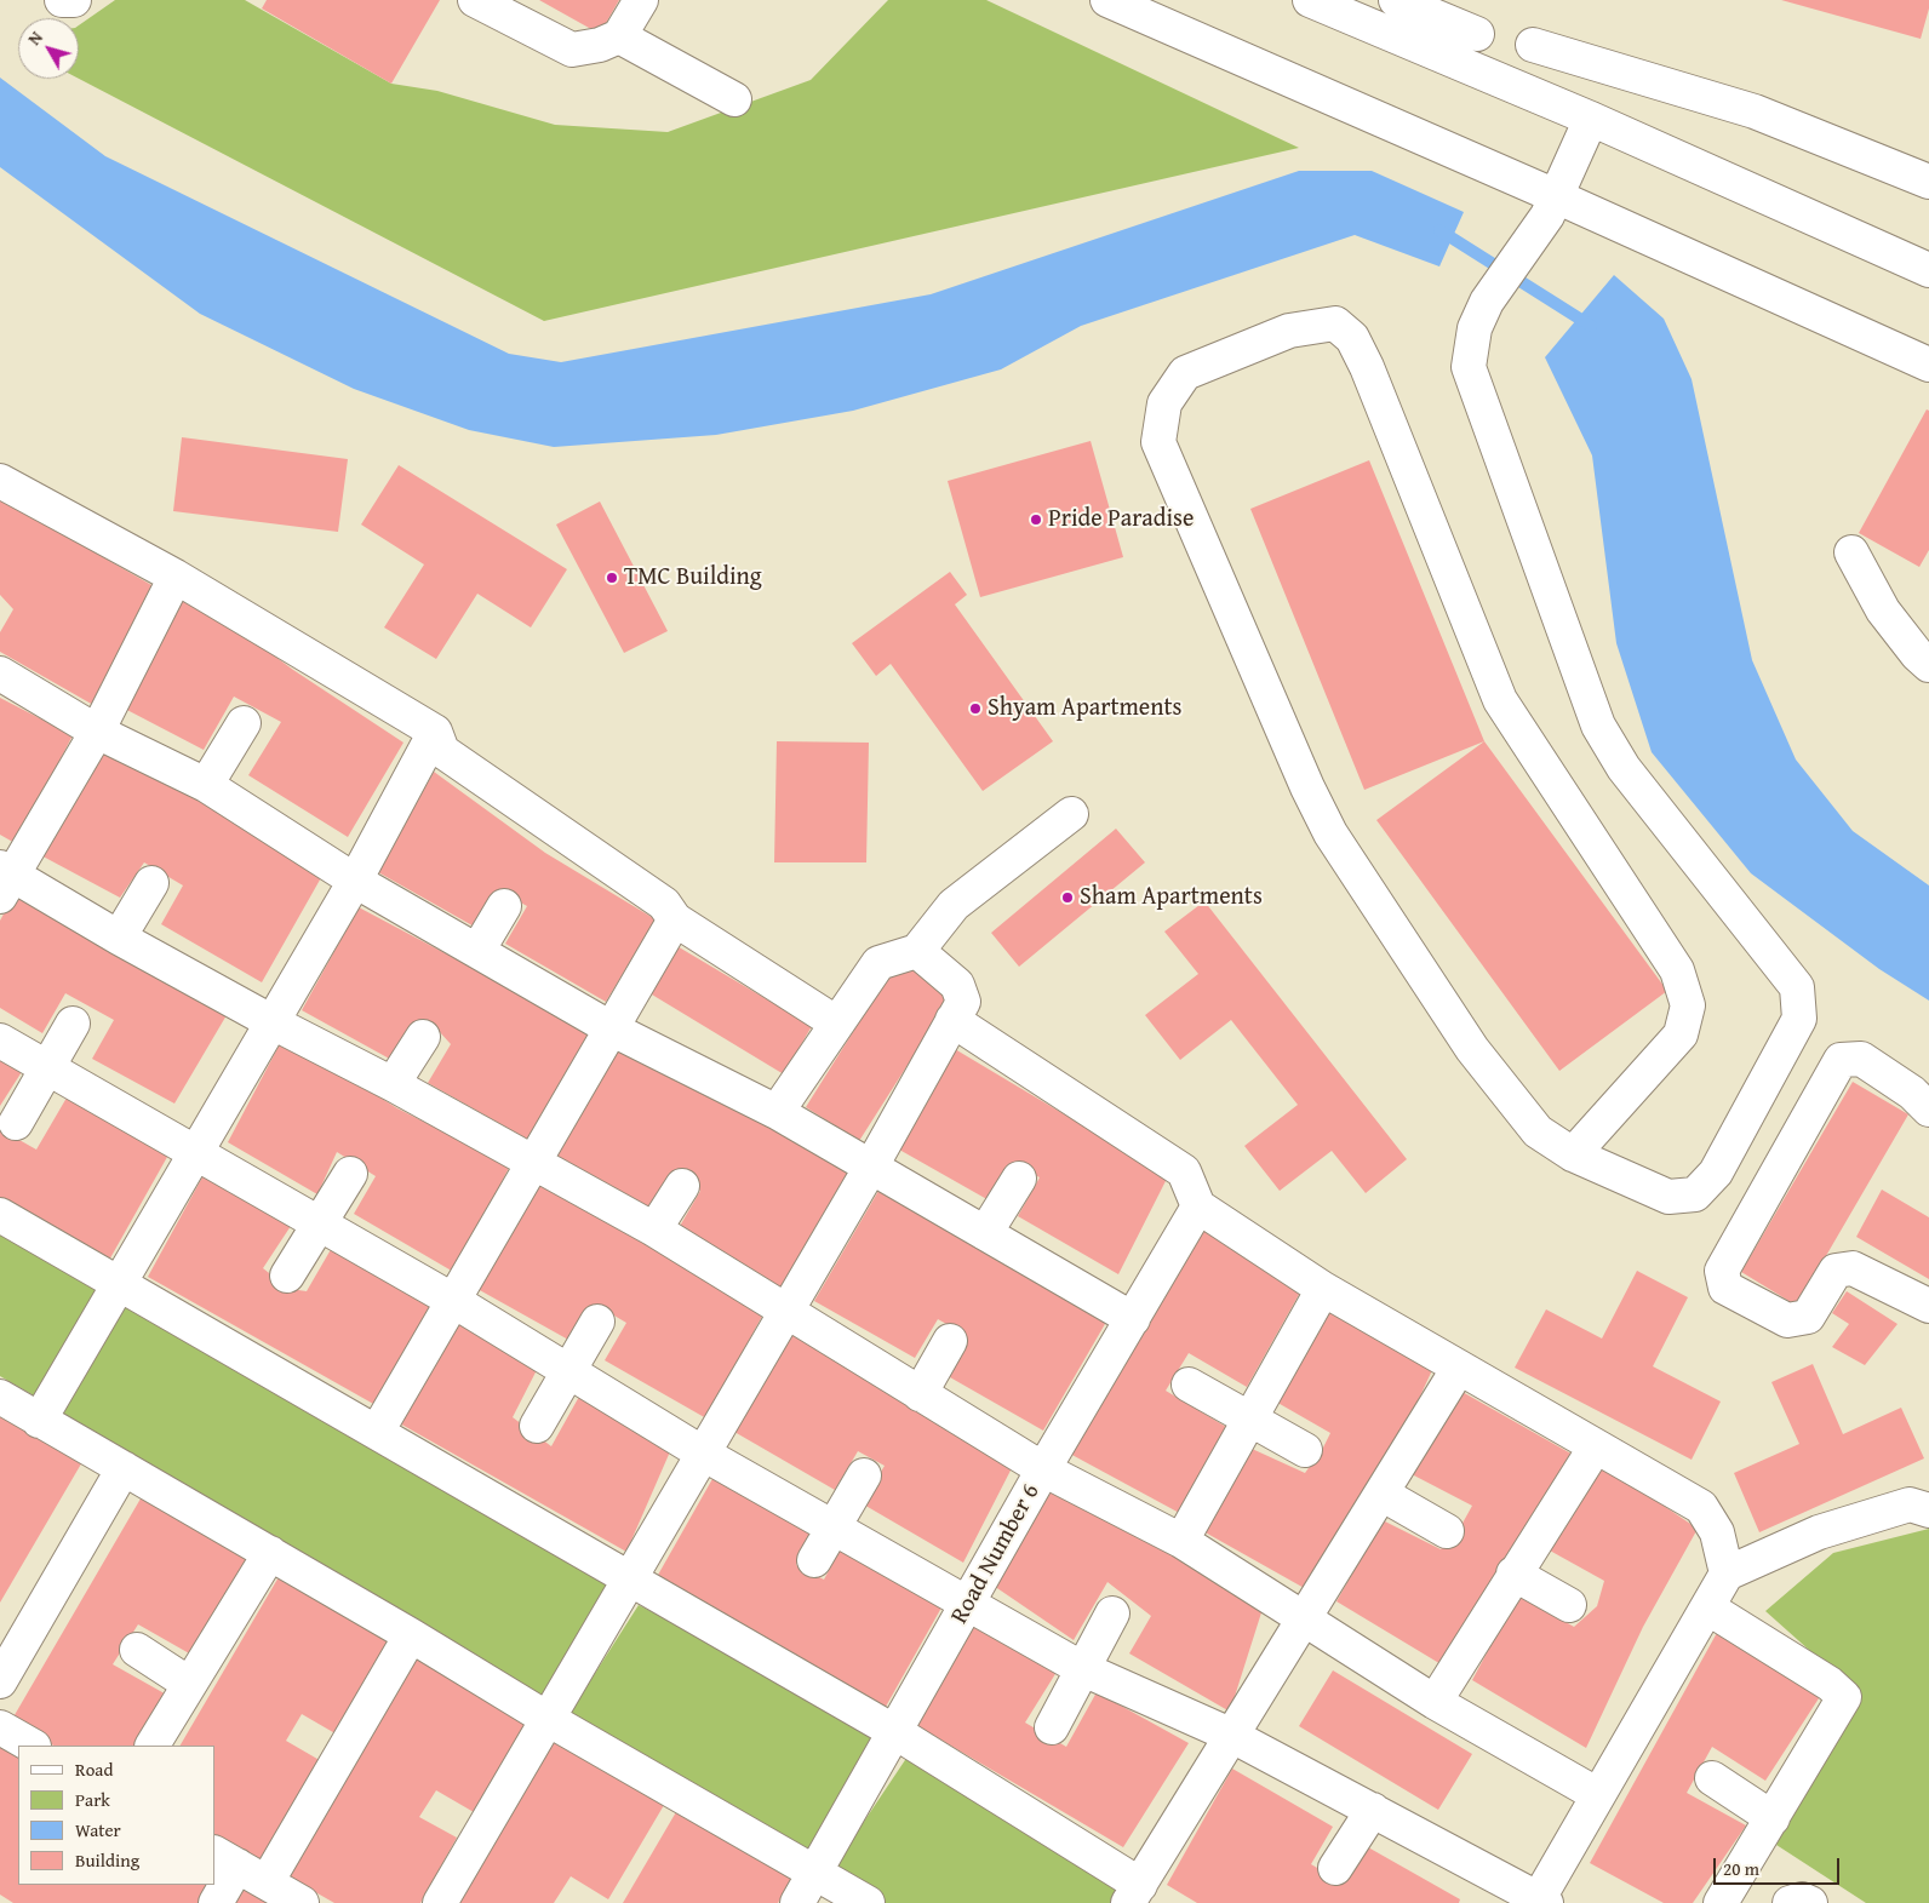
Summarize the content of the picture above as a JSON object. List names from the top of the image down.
{
  "streets": {
    "street": ["Road Number 6"]
  },
  "places": [
    "Pride Paradise",
    "TMC Building",
    "Shyam Apartments",
    "Sham Apartments"
  ],
  "legend": [
    "Road",
    "Park",
    "Water",
    "Building"
  ],
  "scale_bar": "20 m",
  "north": "top left"
}
